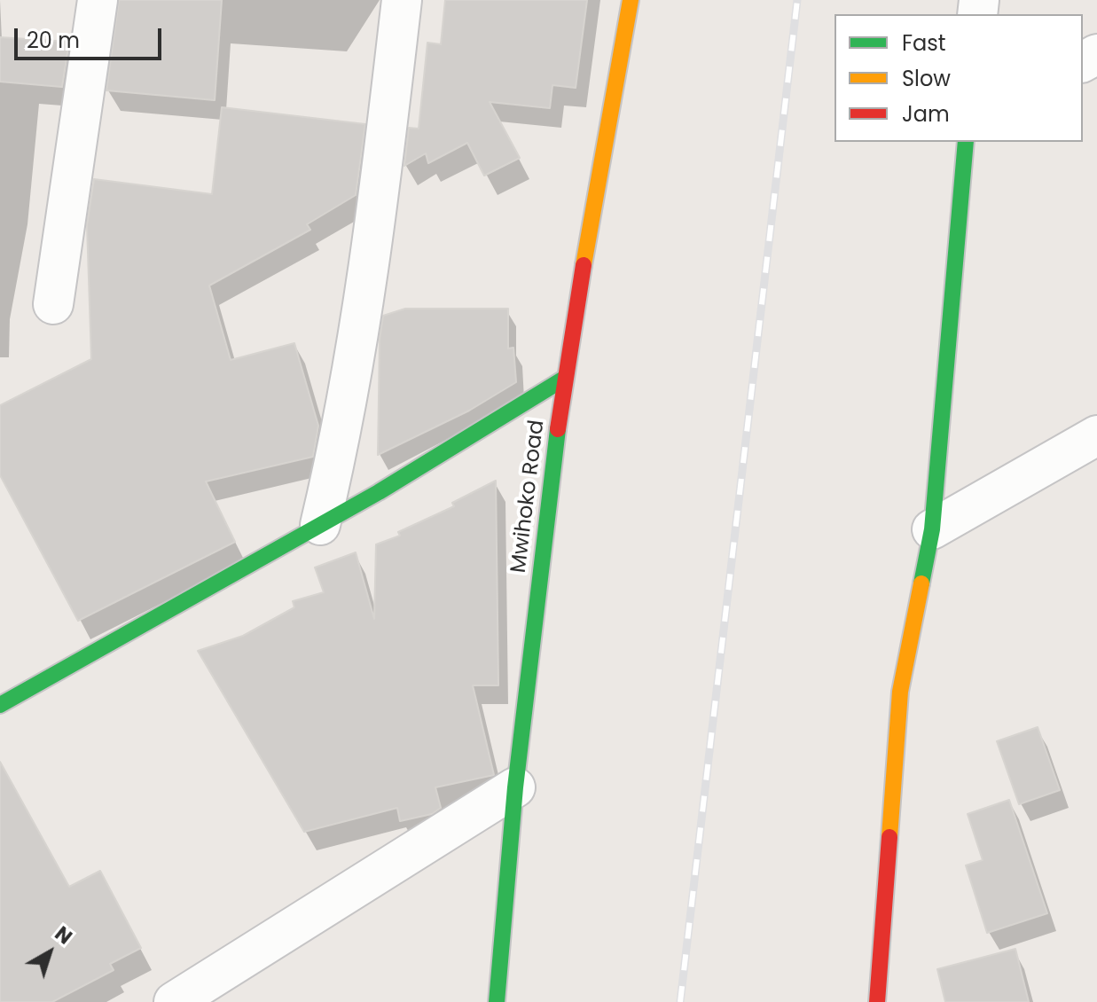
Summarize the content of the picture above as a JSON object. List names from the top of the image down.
{
  "streets": {
    "street": ["Mwihoko Road"]
  },
  "legend": ["Fast", "Slow", "Jam"],
  "scale_bar": "20 m",
  "north": "top right"
}
